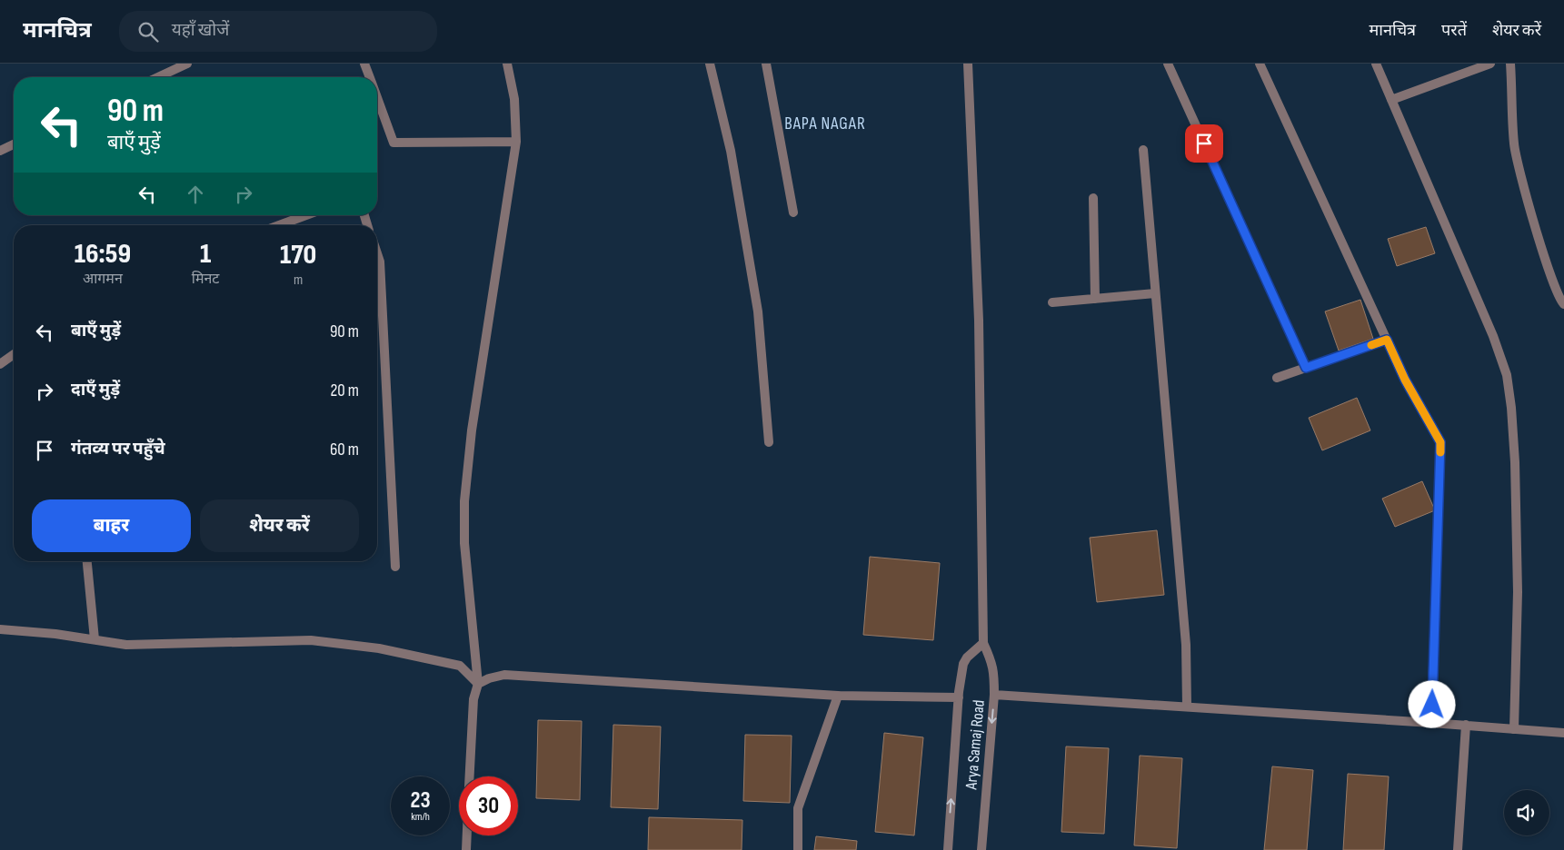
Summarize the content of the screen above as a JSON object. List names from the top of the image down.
{
  "streets": {
    "street": ["Arya Samaj Road"]
  },
  "districts": ["BAPA NAGAR"],
  "page": {
    "header": "मानचित्र",
    "search": "यहाँ खोजें",
    "nav": ["मानचित्र", "परतें", "शेयर करें"],
    "turn": ["90 m", "बाएँ मुड़ें"],
    "eta": [
      "16:59",
      "आगमन",
      "1",
      "मिनट",
      "170",
      "m"
    ],
    "list": [
      {
        "name": "बाएँ मुड़ें",
        "value": "90 m"
      },
      {
        "name": "दाएँ मुड़ें",
        "value": "20 m"
      },
      {
        "name": "गंतव्य पर पहुँचे",
        "value": "60 m"
      }
    ],
    "buttons": ["बाहर", "शेयर करें"],
    "speed": "23 km/h",
    "limit": "30"
  }
}
